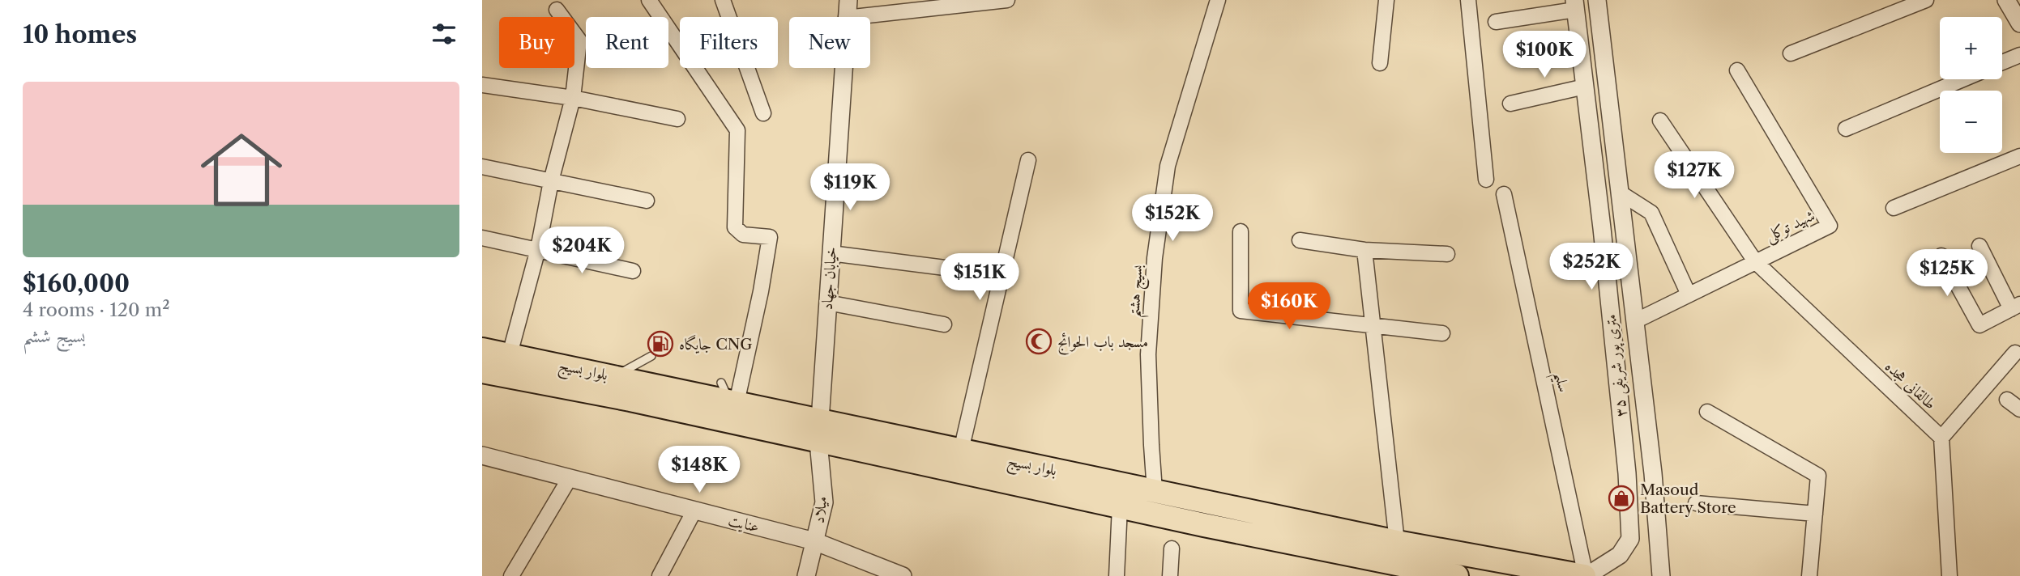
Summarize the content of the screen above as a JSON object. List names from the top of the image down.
{
  "streets": {
    "main road": ["بلوار بسیج"],
    "street": [
      "شهید توکلی",
      "خیابان جهاد",
      "بسیج هشتم",
      "۳۵ متری پور شریفی",
      "سلیم",
      "طالقانی هجده",
      "میلاد",
      "عنایت"
    ]
  },
  "crossings": [
    ["شهید توکلی", "۳۵ متری پور شریفی"],
    ["شهید توکلی", "طالقانی هجده"],
    ["خیابان جهاد", "بلوار بسیج"],
    ["خیابان جهاد", "میلاد"],
    ["بسیج هشتم", "بلوار بسیج"],
    ["۳۵ متری پور شریفی", "بلوار بسیج"],
    ["۳۵ متری پور شریفی", "سلیم"],
    ["بلوار بسیج", "سلیم"],
    ["بلوار بسیج", "میلاد"],
    ["میلاد", "عنایت"]
  ],
  "places": {
    "mosque": ["مسجد باب الحوائج"],
    "fuel station": ["جایگاه CNG"],
    "shop": ["Masoud Battery Store"]
  },
  "page": {
    "heading": "10 homes",
    "map_buttons": ["+", "−"],
    "chip": [
      "Buy",
      "Rent",
      "Filters",
      "New"
    ],
    "price": [
      "$100K",
      "$127K",
      "$119K",
      "$152K",
      "$204K",
      "$252K",
      "$125K",
      "$151K",
      "$160K",
      "$148K"
    ],
    "list": [
      {
        "name": "$160,000",
        "note": "4 rooms · 120 m² · بسیج ششم"
      }
    ]
  }
}
